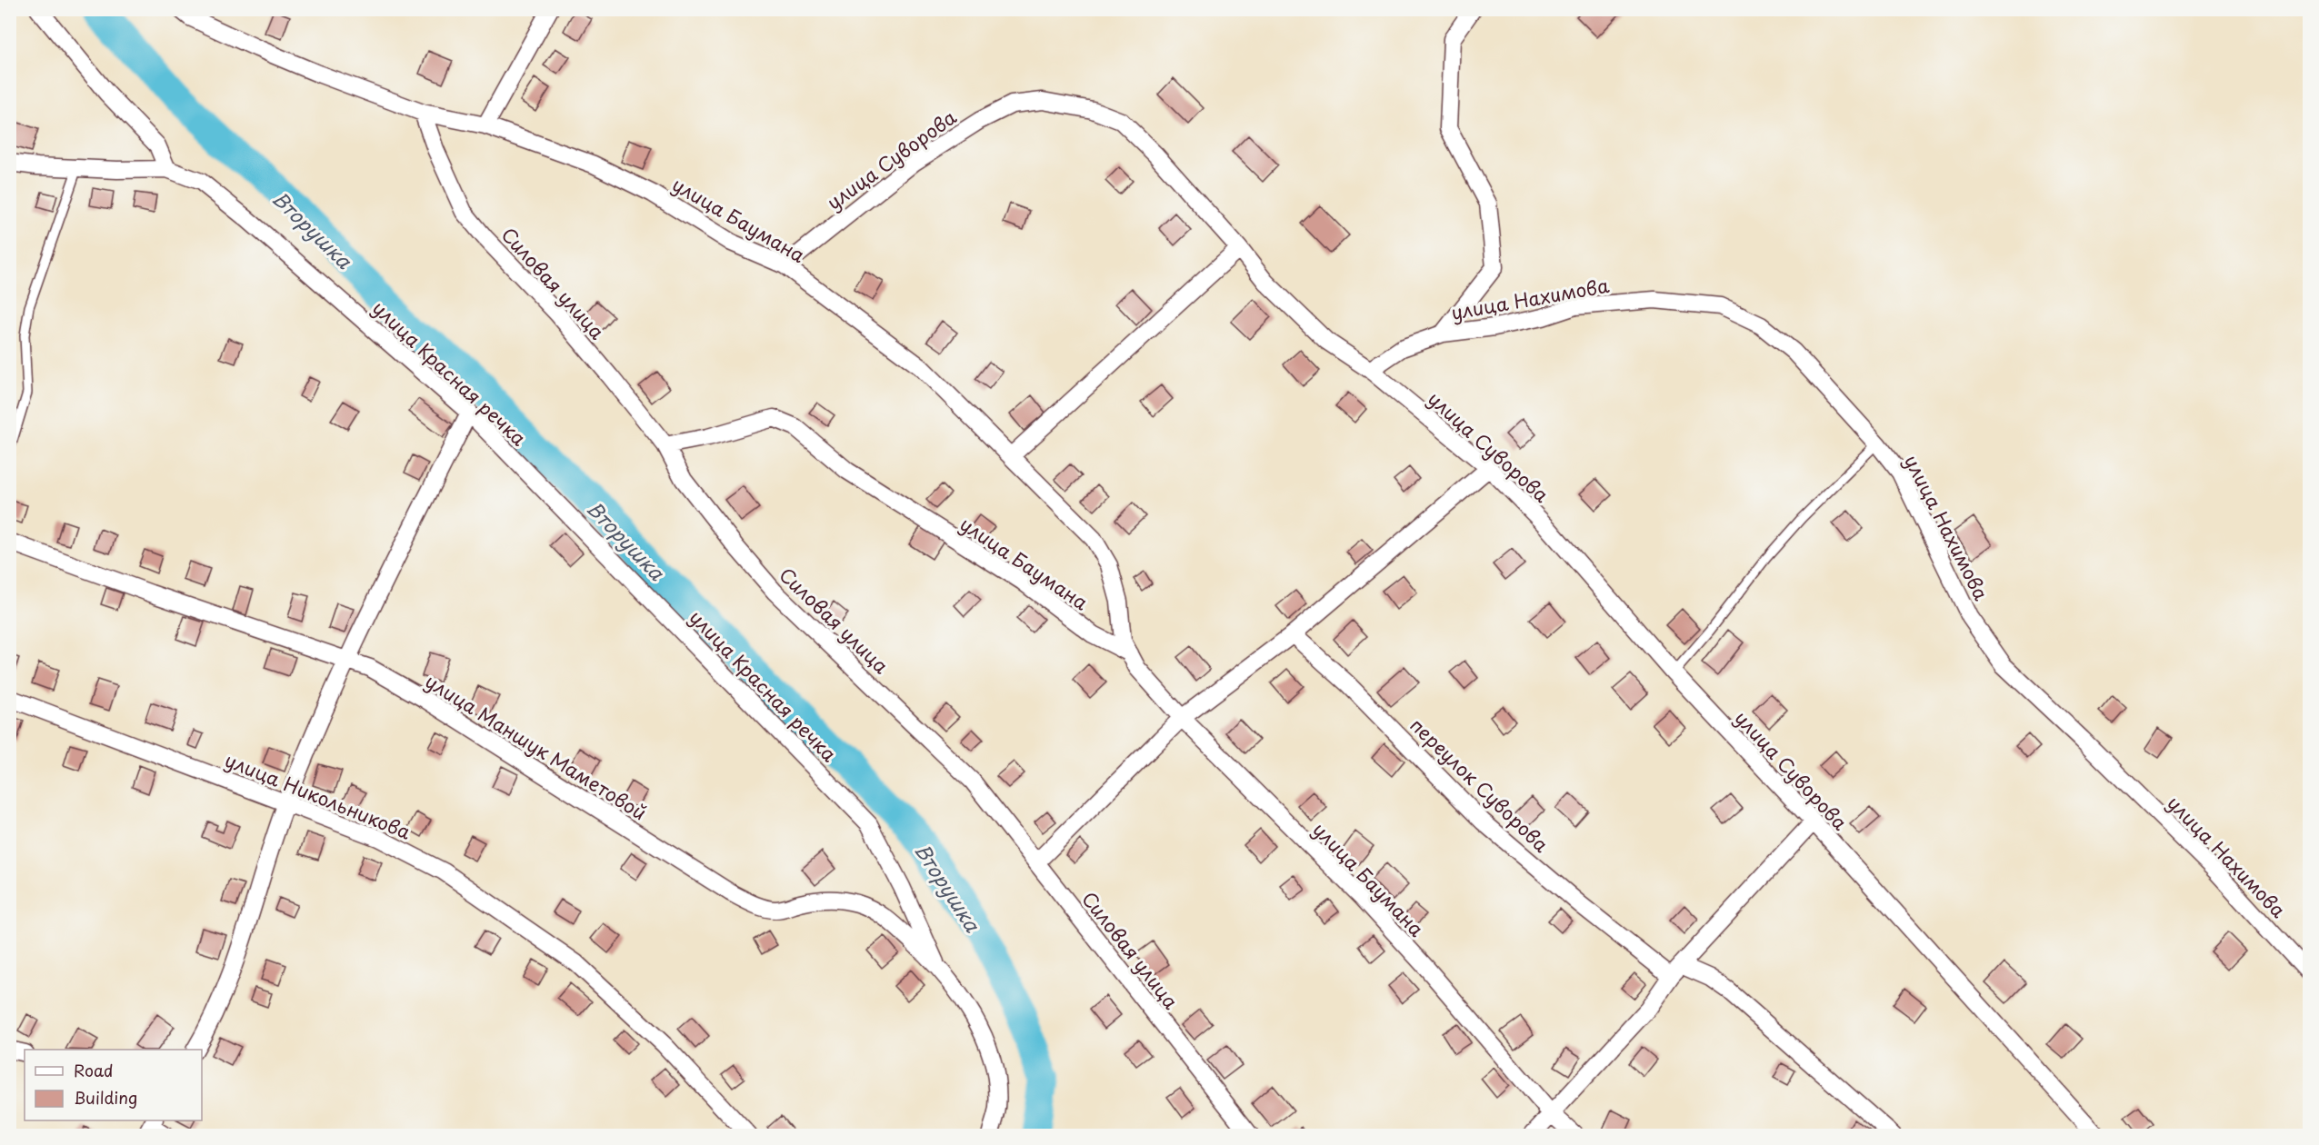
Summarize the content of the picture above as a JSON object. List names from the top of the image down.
{
  "streets": {
    "street": [
      "улица Суворова",
      "улица Баумана",
      "Силовая улица",
      "улица Нахимова",
      "улица Красная речка",
      "улица Маншук Маметовой",
      "переулок Суворова",
      "улица Никольникова"
    ]
  },
  "crossings": [
    ["улица Суворова", "улица Баумана"],
    ["улица Суворова", "улица Нахимова"],
    ["улица Баумана", "Силовая улица"],
    ["улица Красная речка", "улица Маншук Маметовой"]
  ],
  "water": ["Вторушка"],
  "legend": ["Road", "Building"]
}
